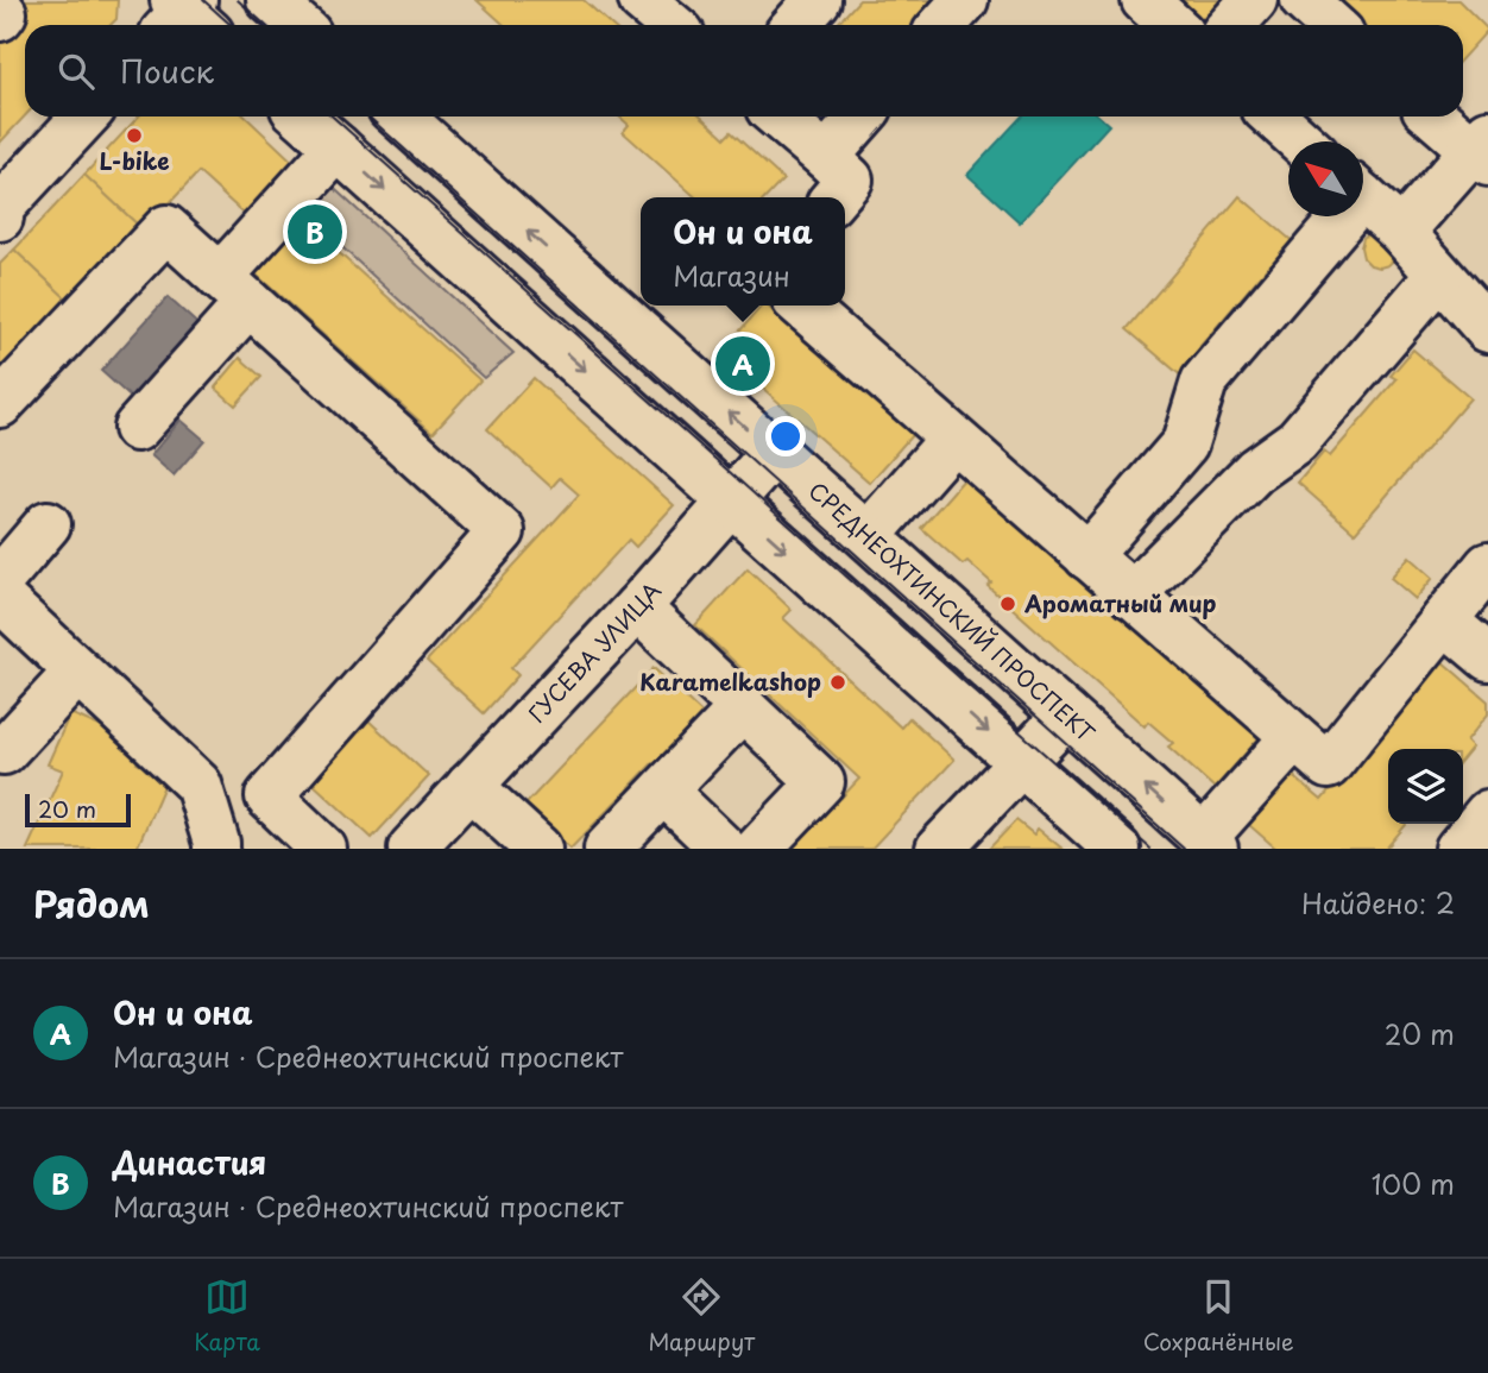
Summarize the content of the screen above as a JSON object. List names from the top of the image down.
{
  "streets": {
    "main road": ["СРЕДНЕОХТИНСКИЙ ПРОСПЕКТ", "ГУСЕВА УЛИЦА"]
  },
  "crossings": [
    ["СРЕДНЕОХТИНСКИЙ ПРОСПЕКТ", "ГУСЕВА УЛИЦА"]
  ],
  "places": ["L-bike", "Ароматный мир", "Karamelkashop"],
  "scale_bar": "20 m",
  "north": "top left",
  "page": {
    "search": "Поиск",
    "popup": ["Он и она", "Магазин"],
    "pins": ["B", "A"],
    "scale": "20 m",
    "heading": ["Рядом", "Найдено: 2"],
    "list": [
      {
        "mark": "A",
        "name": "Он и она",
        "note": "Магазин · Среднеохтинский проспект",
        "value": "20 m"
      },
      {
        "mark": "B",
        "name": "Династия",
        "note": "Магазин · Среднеохтинский проспект",
        "value": "100 m"
      }
    ],
    "nav": ["Карта", "Маршрут", "Сохранённые"]
  }
}
